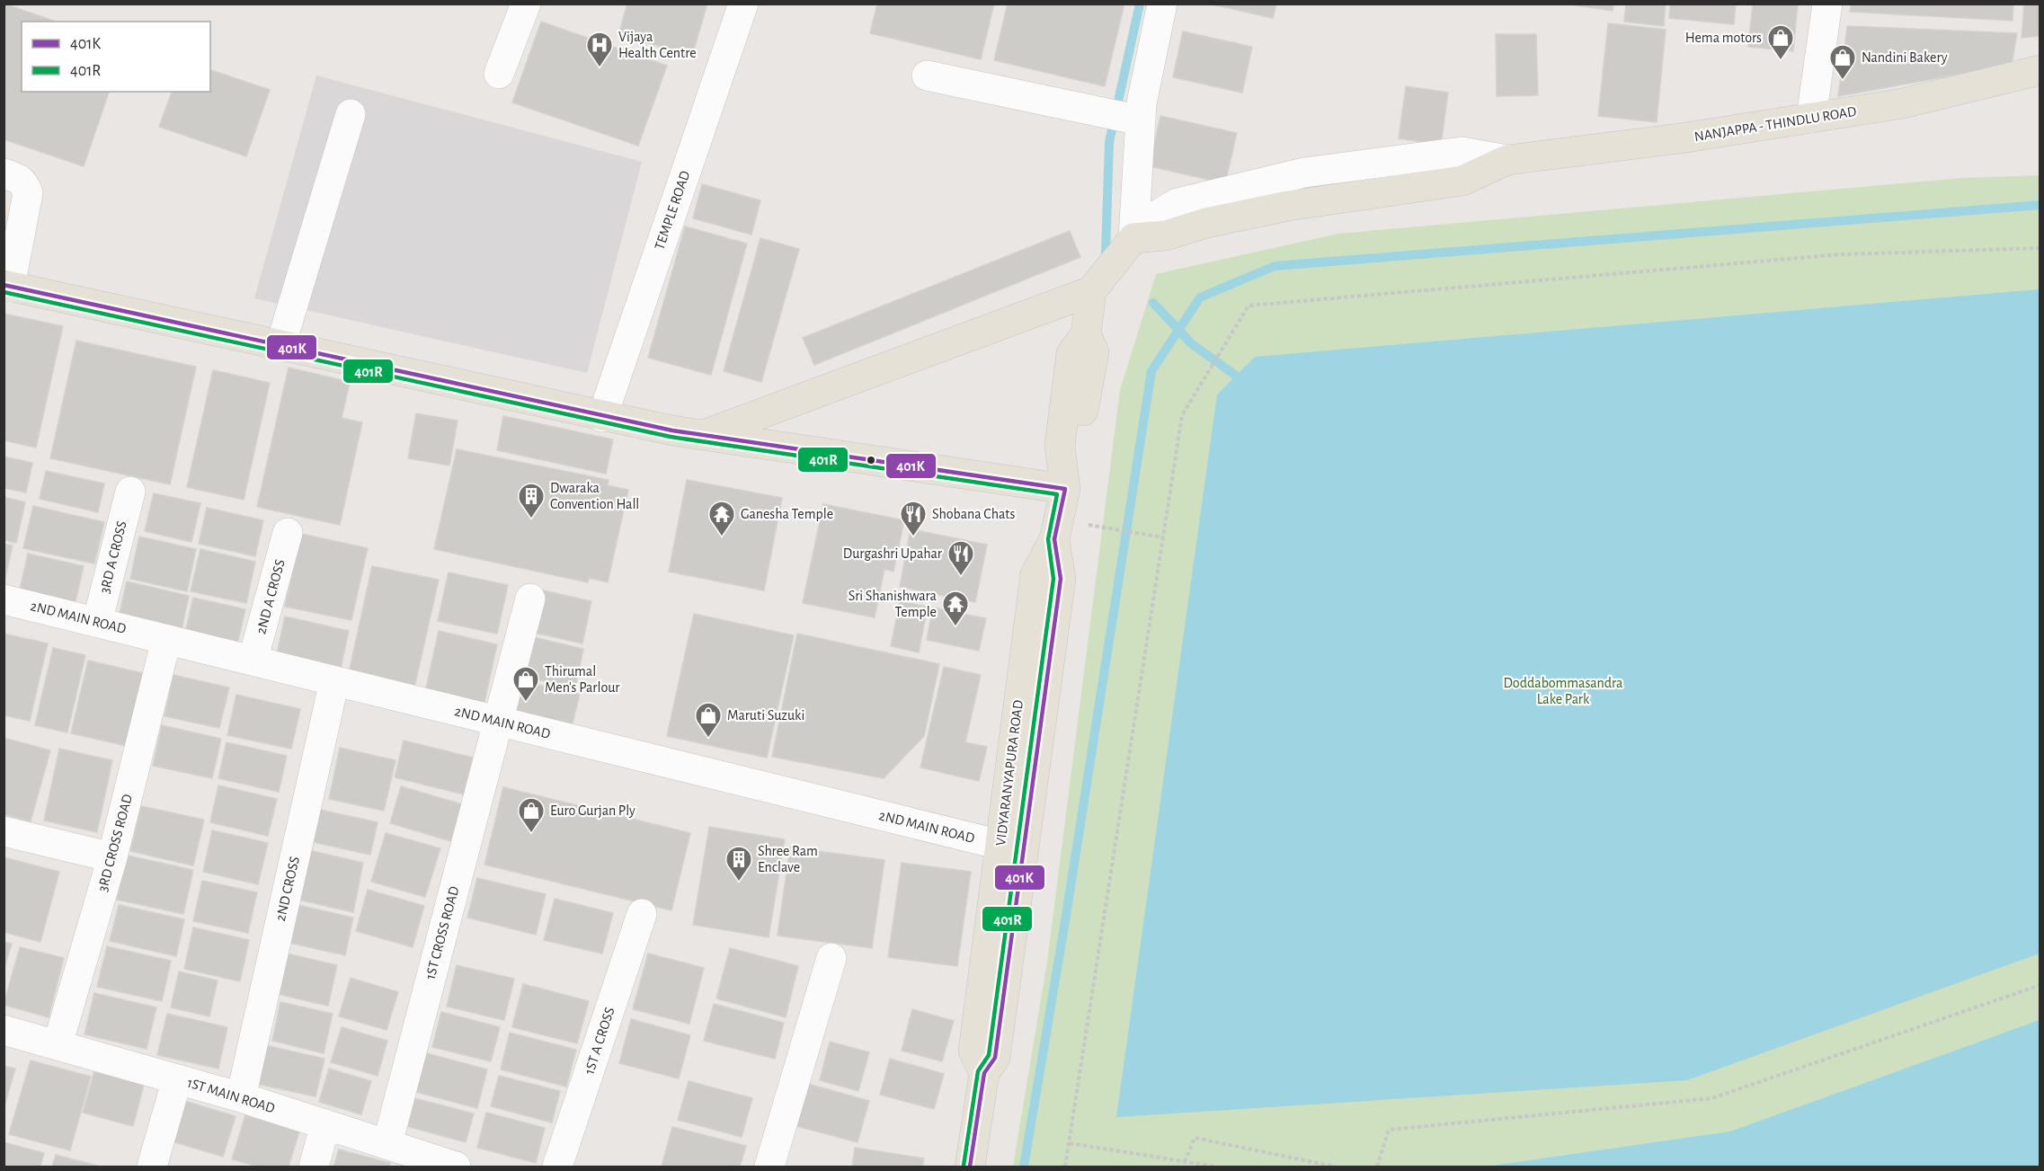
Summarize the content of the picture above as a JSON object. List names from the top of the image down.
{
  "streets": {
    "main road": ["NANJAPPA - THINDLU ROAD", "VIDYARANYAPURA ROAD"],
    "street": [
      "TEMPLE ROAD",
      "3RD A CROSS",
      "2ND A CROSS",
      "2ND MAIN ROAD",
      "3RD CROSS ROAD",
      "2ND CROSS",
      "1ST CROSS ROAD",
      "1ST A CROSS",
      "1ST MAIN ROAD"
    ]
  },
  "crossings": [
    ["3RD A CROSS", "2ND MAIN ROAD"],
    ["2ND A CROSS", "2ND MAIN ROAD"],
    ["2ND MAIN ROAD", "VIDYARANYAPURA ROAD"],
    ["2ND MAIN ROAD", "3RD CROSS ROAD"],
    ["2ND MAIN ROAD", "2ND CROSS"],
    ["2ND MAIN ROAD", "1ST CROSS ROAD"],
    ["3RD CROSS ROAD", "1ST MAIN ROAD"],
    ["2ND CROSS", "1ST MAIN ROAD"],
    ["1ST CROSS ROAD", "1ST MAIN ROAD"]
  ],
  "parks": ["Doddabommasandra Lake Park"],
  "places": {
    "shop": [
      "Hema motors",
      "Nandini Bakery",
      "Thirumal Men's Parlour",
      "Maruti Suzuki",
      "Euro Gurjan Ply"
    ],
    "hospital": ["Vijaya Health Centre"],
    "building": ["Dwaraka Convention Hall", "Shree Ram Enclave"],
    "temple": ["Ganesha Temple", "Sri Shanishwara Temple"],
    "restaurant": ["Shobana Chats", "Durgashri Upahar"]
  },
  "lines": ["transit line 401K", "transit line 401R"],
  "legend": ["401K", "401R"]
}
